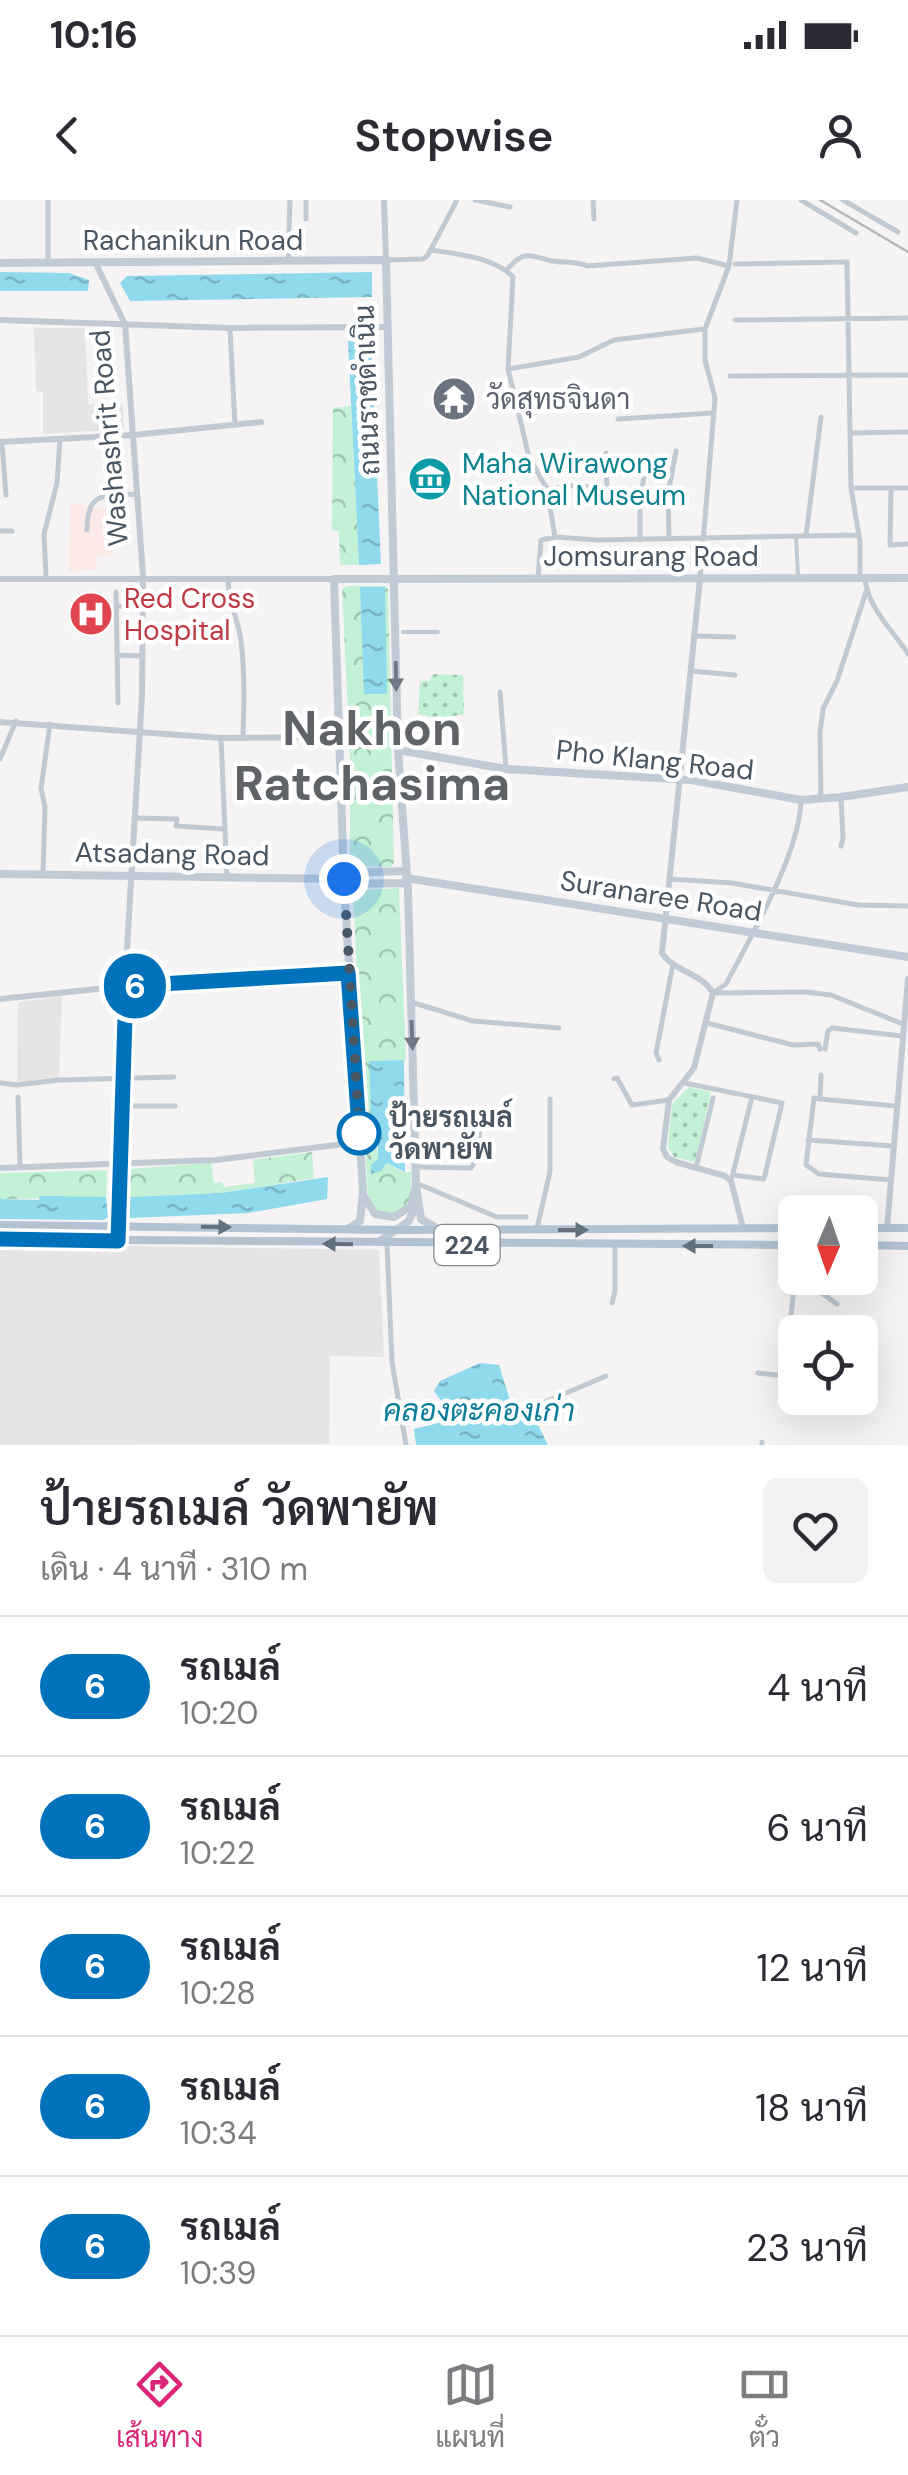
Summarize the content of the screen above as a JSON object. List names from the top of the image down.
{
  "streets": {
    "main road": [
      "Rachanikun Road",
      "ถนนราชดำเนิน",
      "Jomsurang Road",
      "Pho Klang Road",
      "Atsadang Road",
      "Suranaree Road",
      "224"
    ],
    "street": ["Washashrit Road"]
  },
  "crossings": [
    ["Rachanikun Road", "ถนนราชดำเนิน"],
    ["Rachanikun Road", "Washashrit Road"],
    ["ถนนราชดำเนิน", "Jomsurang Road"],
    ["ถนนราชดำเนิน", "Pho Klang Road"],
    ["ถนนราชดำเนิน", "Atsadang Road"],
    ["ถนนราชดำเนิน", "Suranaree Road"],
    ["Washashrit Road", "Atsadang Road"],
    ["Washashrit Road", "224"],
    ["Atsadang Road", "Suranaree Road"]
  ],
  "districts": ["Nakhon Ratchasima"],
  "water": ["คลองตะคองเก่า"],
  "places": {
    "temple": ["วัดสุทธจินดา"],
    "museum": ["Maha Wirawong National Museum"],
    "hospital": ["Red Cross Hospital"],
    "other": ["ป้ายรถเมล์ วัดพายัพ"]
  },
  "lines": ["bus line 6"],
  "north": "bottom",
  "page": {
    "status": "10:16",
    "header": "Stopwise",
    "on_map": "6",
    "heading": ["ป้ายรถเมล์ วัดพายัพ", "เดิน · 4 นาที · 310 m"],
    "list": [
      {
        "mark": "6",
        "name": "รถเมล์",
        "note": "10:20",
        "value": "4 นาที"
      },
      {
        "mark": "6",
        "name": "รถเมล์",
        "note": "10:22",
        "value": "6 นาที"
      },
      {
        "mark": "6",
        "name": "รถเมล์",
        "note": "10:28",
        "value": "12 นาที"
      },
      {
        "mark": "6",
        "name": "รถเมล์",
        "note": "10:34",
        "value": "18 นาที"
      },
      {
        "mark": "6",
        "name": "รถเมล์",
        "note": "10:39",
        "value": "23 นาที"
      }
    ],
    "tabs": ["เส้นทาง", "แผนที่", "ตั๋ว"]
  }
}
